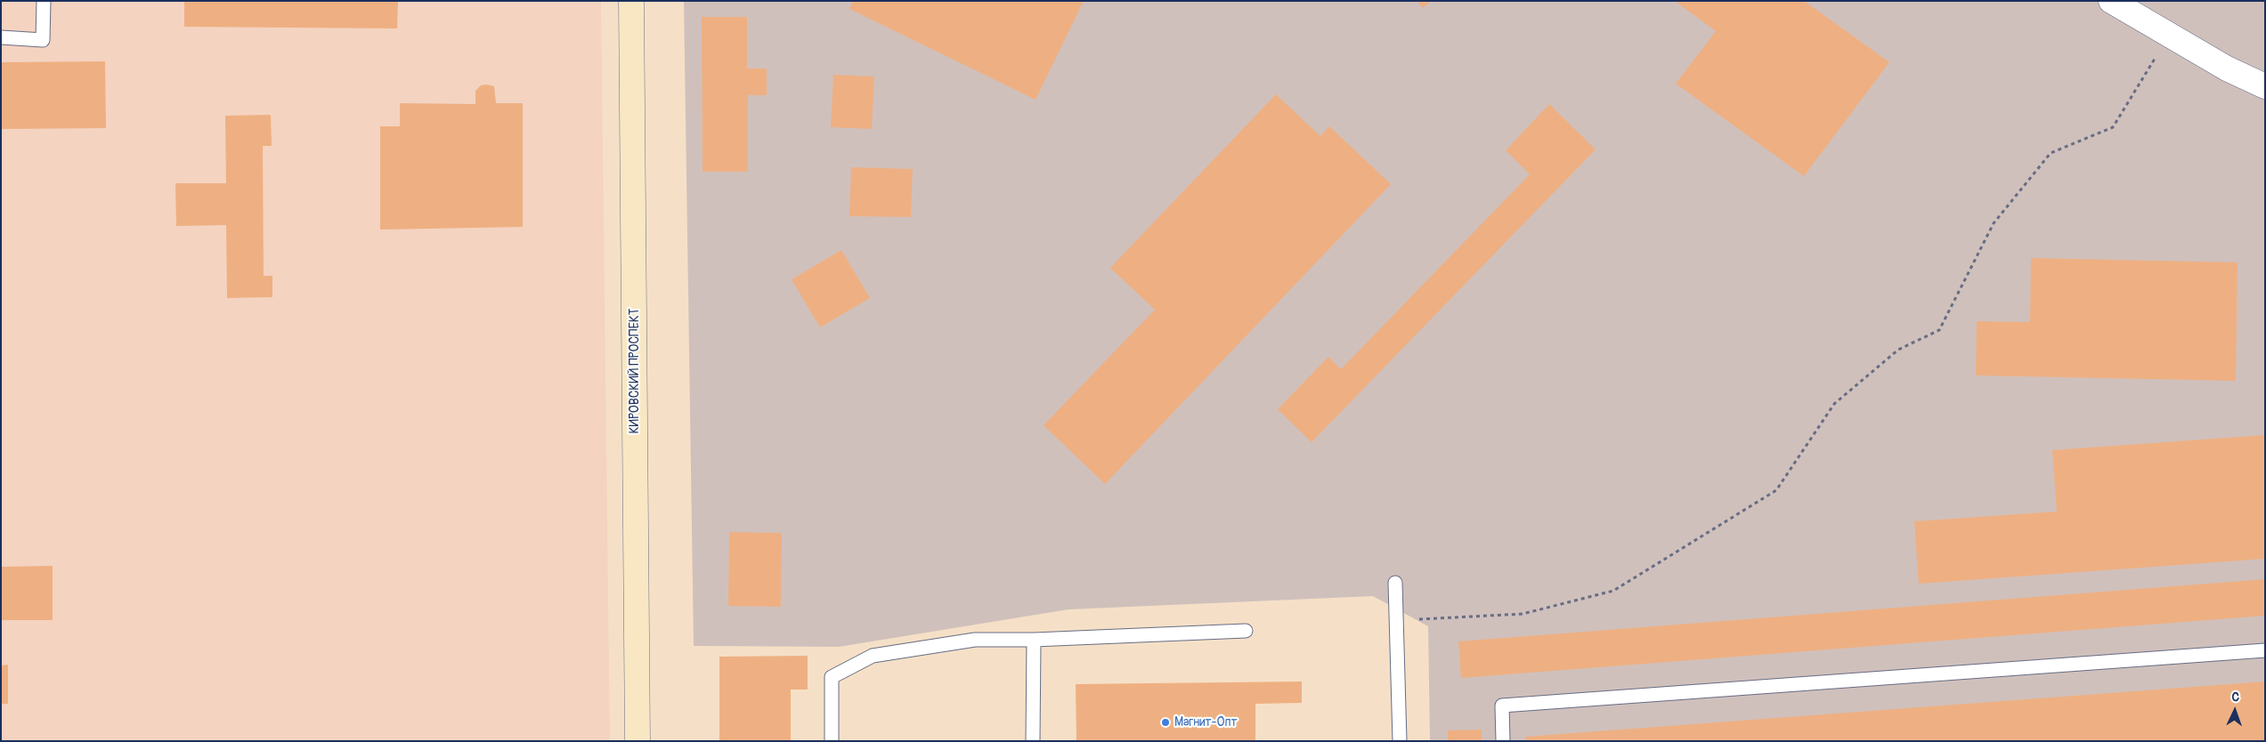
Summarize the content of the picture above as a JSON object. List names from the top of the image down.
{
  "streets": {
    "main road": ["КИРОВСКИЙ ПРОСПЕКТ"]
  },
  "places": ["Магнит-Опт"],
  "north": "top"
}
